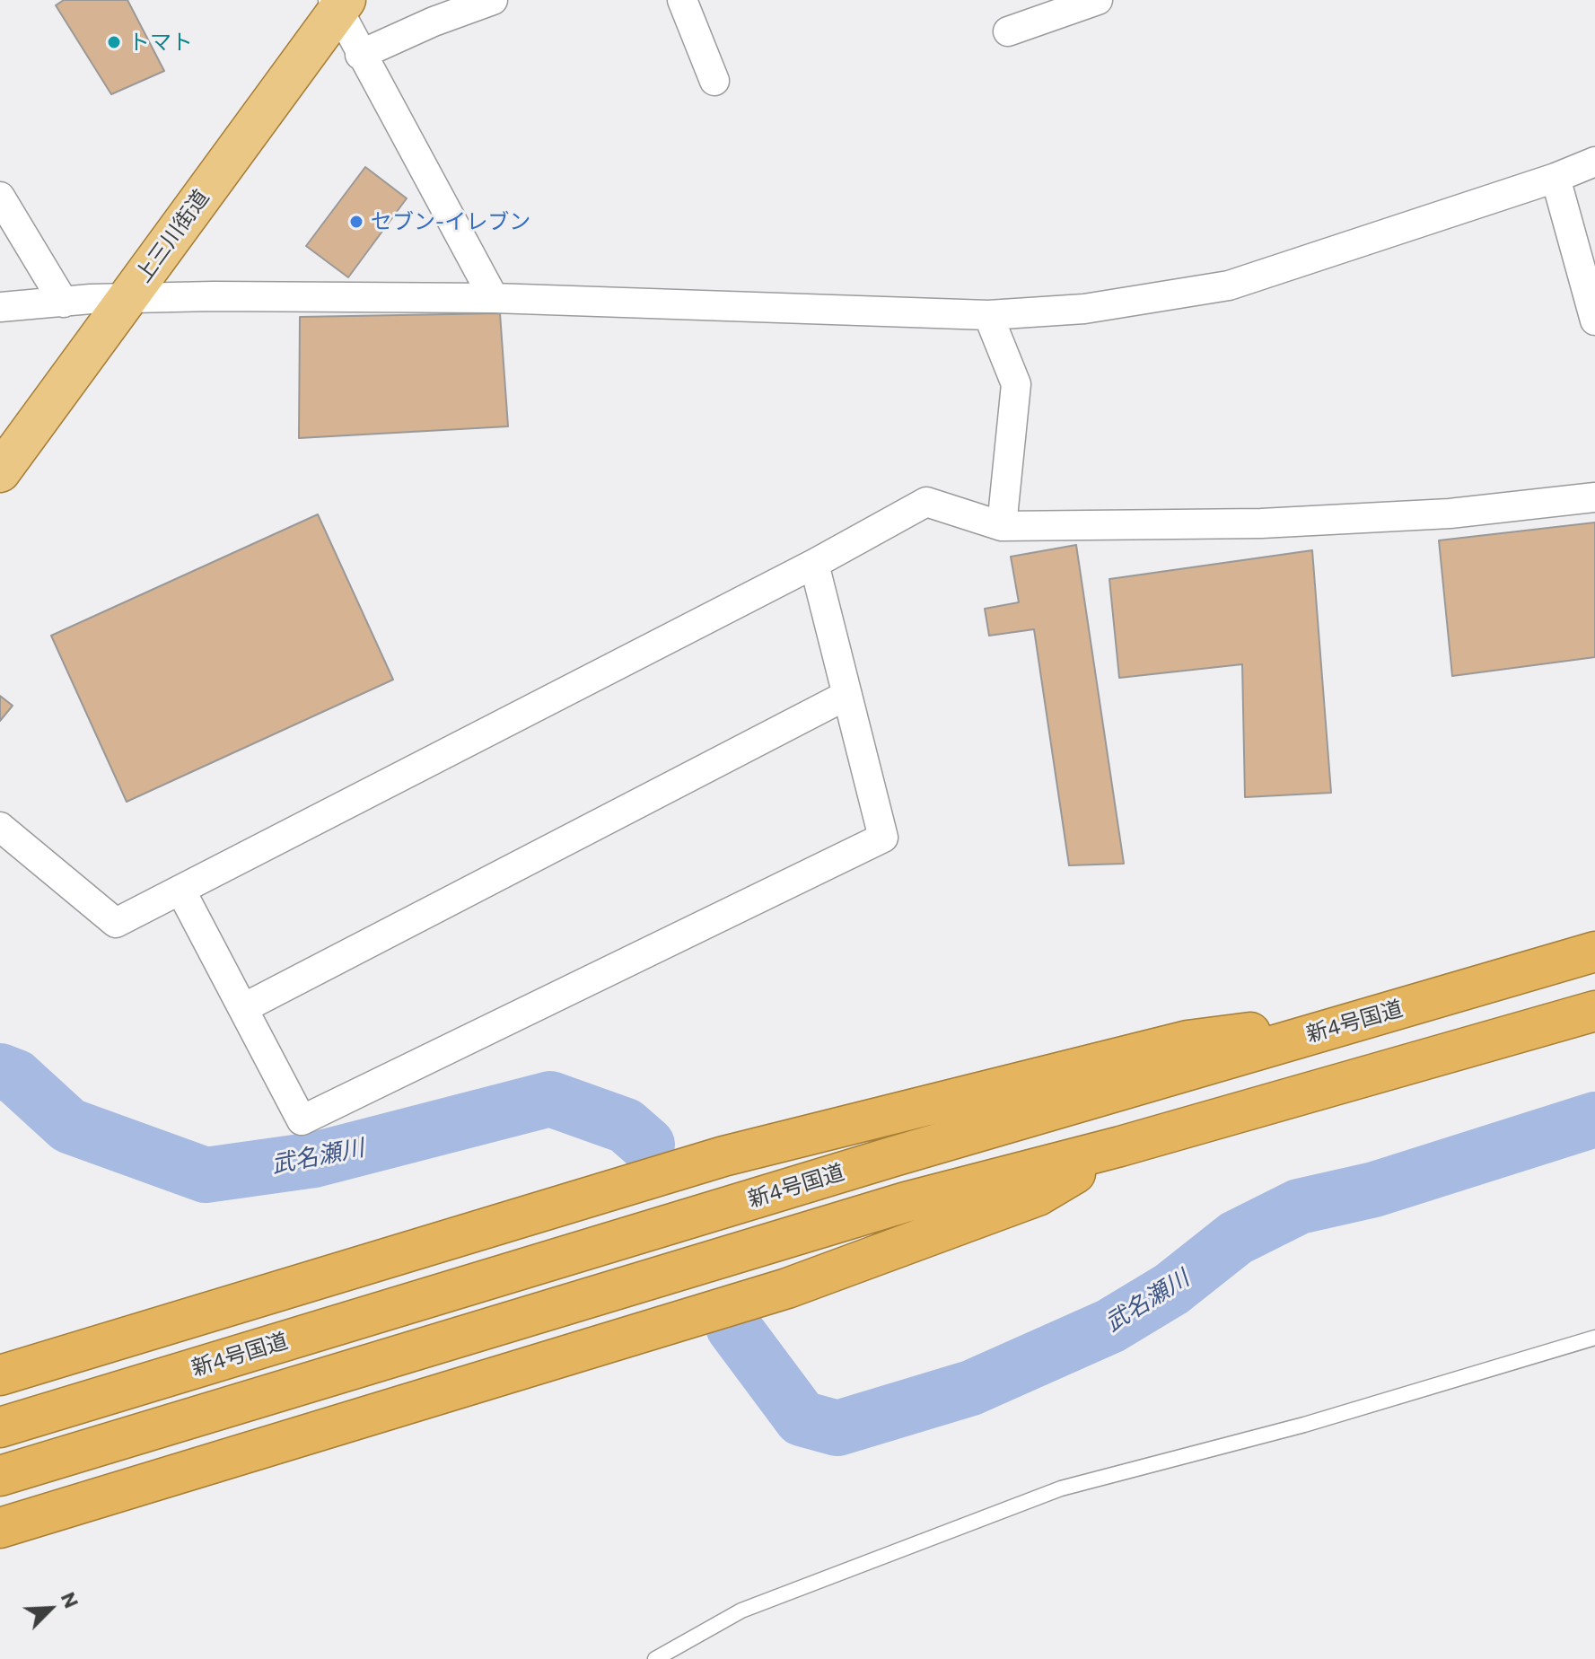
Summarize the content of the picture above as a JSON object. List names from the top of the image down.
{
  "streets": {
    "highway": ["新4号国道"],
    "main road": ["上三川街道"]
  },
  "water": ["武名瀬川"],
  "places": ["トマト", "セブン-イレブン"],
  "north": "top right"
}
